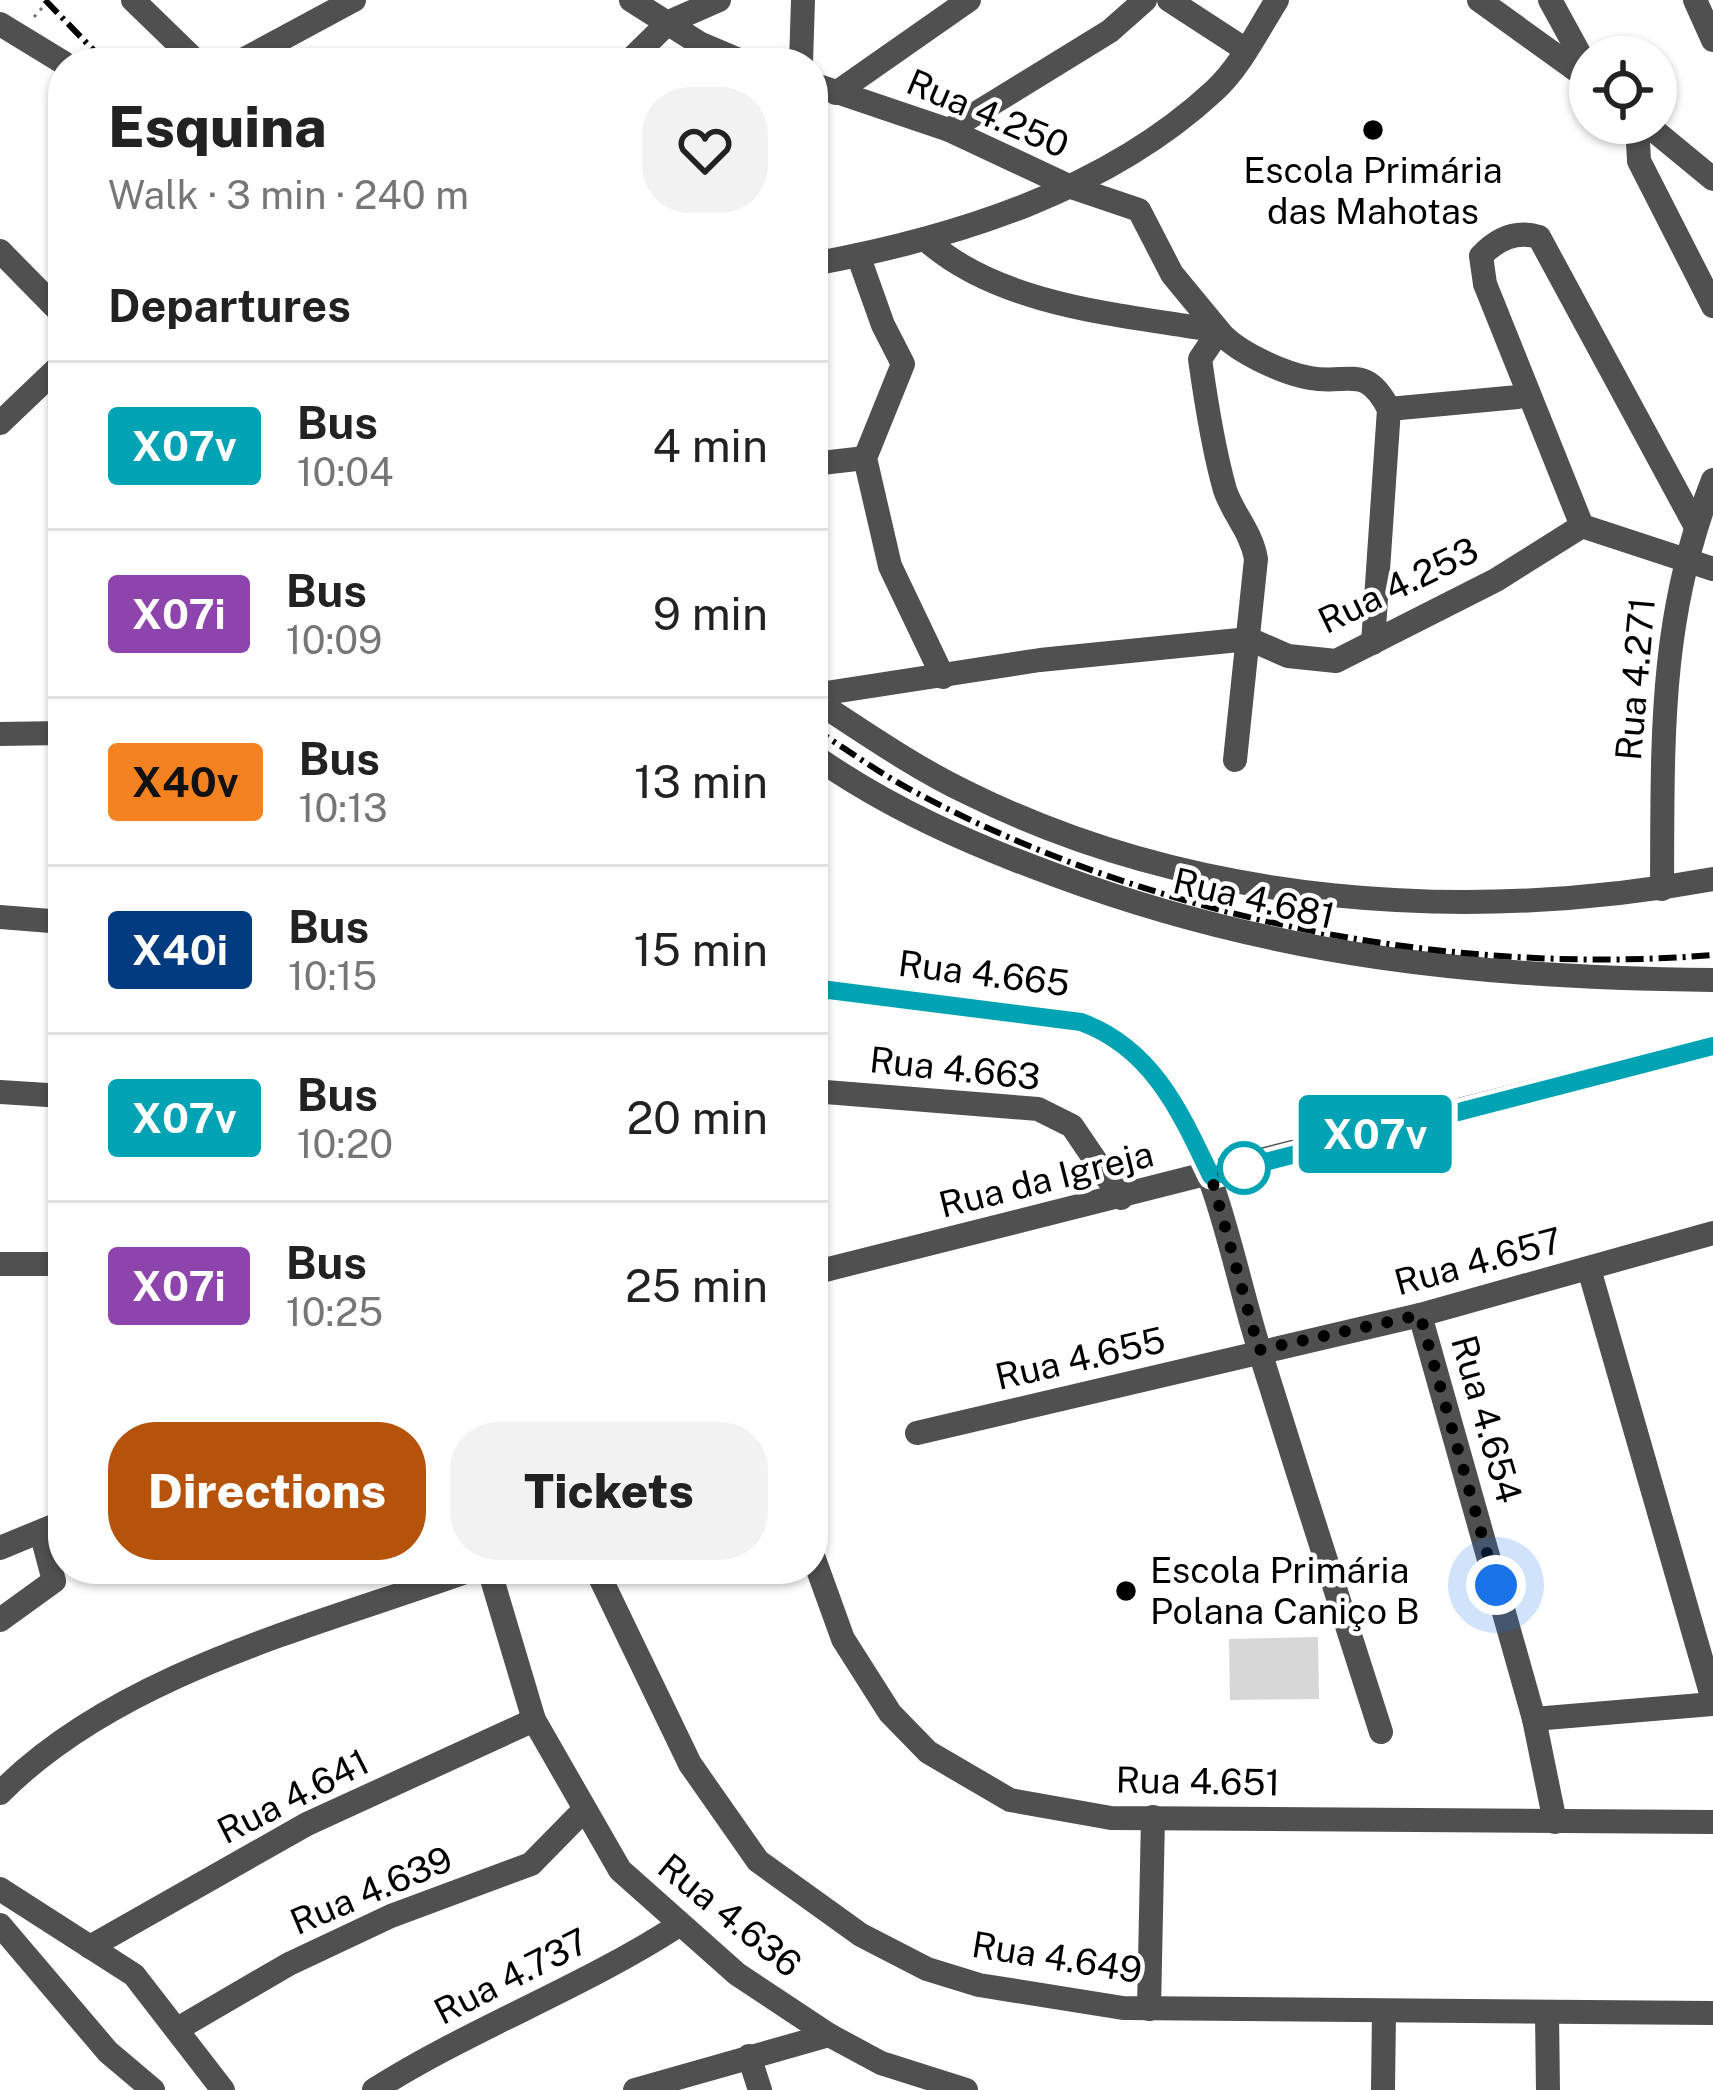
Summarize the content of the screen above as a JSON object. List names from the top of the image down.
{
  "streets": {
    "street": [
      "Rua 4.250",
      "Rua 4.253",
      "Rua 4.271",
      "Rua 4.681",
      "Rua 4.665",
      "Rua 4.663",
      "Rua da Igreja",
      "Rua 4.657",
      "Rua 4.655",
      "Rua 4.654",
      "Rua 4.651",
      "Rua 4.641",
      "Rua 4.639",
      "Rua 4.636",
      "Rua 4.649",
      "Rua 4.737"
    ]
  },
  "crossings": [
    ["Rua 4.665", "Rua da Igreja"],
    ["Rua 4.665", "Rua 4.657"],
    ["Rua 4.665", "Rua 4.655"],
    ["Rua 4.663", "Rua da Igreja"],
    ["Rua 4.657", "Rua 4.655"],
    ["Rua 4.657", "Rua 4.654"],
    ["Rua 4.654", "Rua 4.651"],
    ["Rua 4.641", "Rua 4.636"],
    ["Rua 4.639", "Rua 4.636"],
    ["Rua 4.636", "Rua 4.737"]
  ],
  "places": ["Escola Primária das Mahotas", "Escola Primária Polana Caniço B"],
  "lines": ["bus line X07v"],
  "page": {
    "on_map": "X07v",
    "heading": [
      ["Esquina", "Walk · 3 min · 240 m"],
      "Departures"
    ],
    "list": [
      {
        "mark": "X07v",
        "name": "Bus",
        "note": "10:04",
        "value": "4 min"
      },
      {
        "mark": "X07i",
        "name": "Bus",
        "note": "10:09",
        "value": "9 min"
      },
      {
        "mark": "X40v",
        "name": "Bus",
        "note": "10:13",
        "value": "13 min"
      },
      {
        "mark": "X40i",
        "name": "Bus",
        "note": "10:15",
        "value": "15 min"
      },
      {
        "mark": "X07v",
        "name": "Bus",
        "note": "10:20",
        "value": "20 min"
      },
      {
        "mark": "X07i",
        "name": "Bus",
        "note": "10:25",
        "value": "25 min"
      }
    ],
    "buttons": ["Directions", "Tickets"]
  }
}
